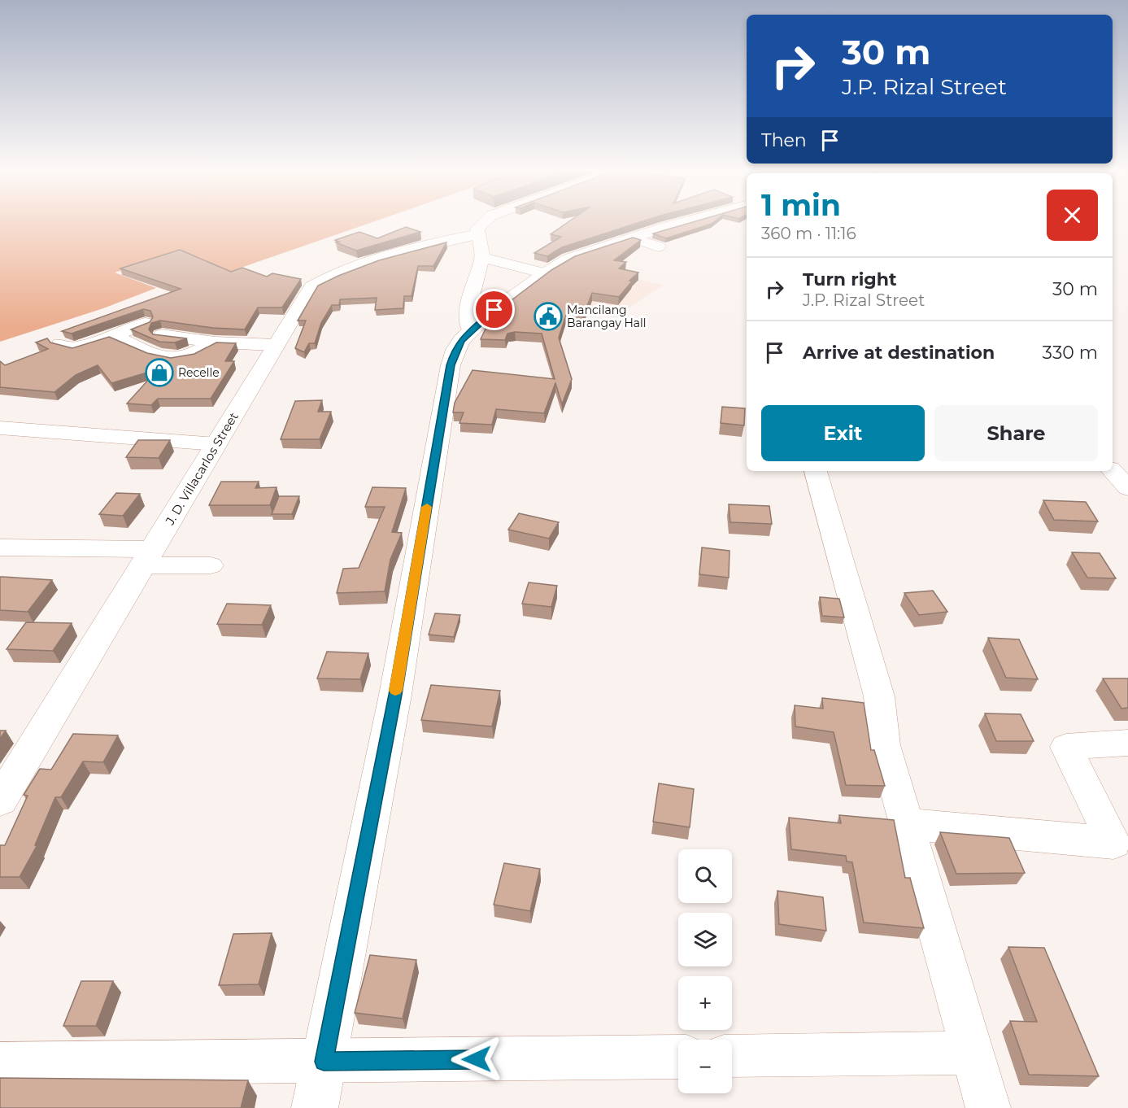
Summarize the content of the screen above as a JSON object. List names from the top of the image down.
{
  "streets": {
    "main road": ["J. D. Villacarlos Street"]
  },
  "places": {
    "public building": ["Mancilang Barangay Hall"],
    "shop": ["Recelle"]
  },
  "page": {
    "turn": ["30 m", "J.P. Rizal Street"],
    "then": "Then",
    "heading": ["1 min", "360 m · 11:16"],
    "list": [
      {
        "name": "Turn right",
        "note": "J.P. Rizal Street",
        "value": "30 m"
      },
      {
        "name": "Arrive at destination",
        "value": "330 m"
      }
    ],
    "buttons": ["Exit", "Share"],
    "map_buttons": ["+", "−"]
  }
}
